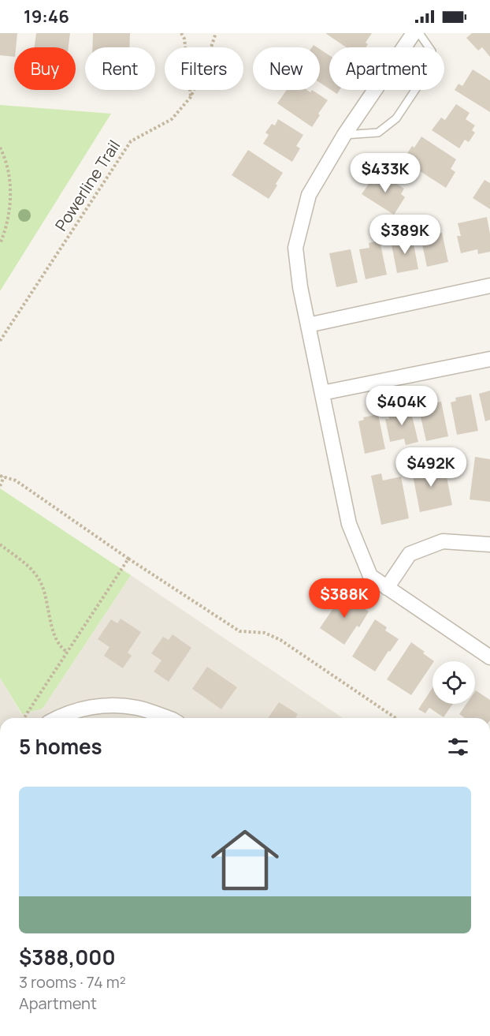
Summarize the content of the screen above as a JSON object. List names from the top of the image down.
{
  "streets": {
    "path": ["Powerline Trail"]
  },
  "page": {
    "status": "19:46",
    "chip": [
      "Buy",
      "Rent",
      "Filters",
      "New",
      "Apartment"
    ],
    "price": [
      "$433K",
      "$389K",
      "$404K",
      "$492K",
      "$388K"
    ],
    "heading": "5 homes",
    "list": [
      {
        "name": "$388,000",
        "note": "3 rooms · 74 m² · Apartment"
      }
    ]
  }
}
